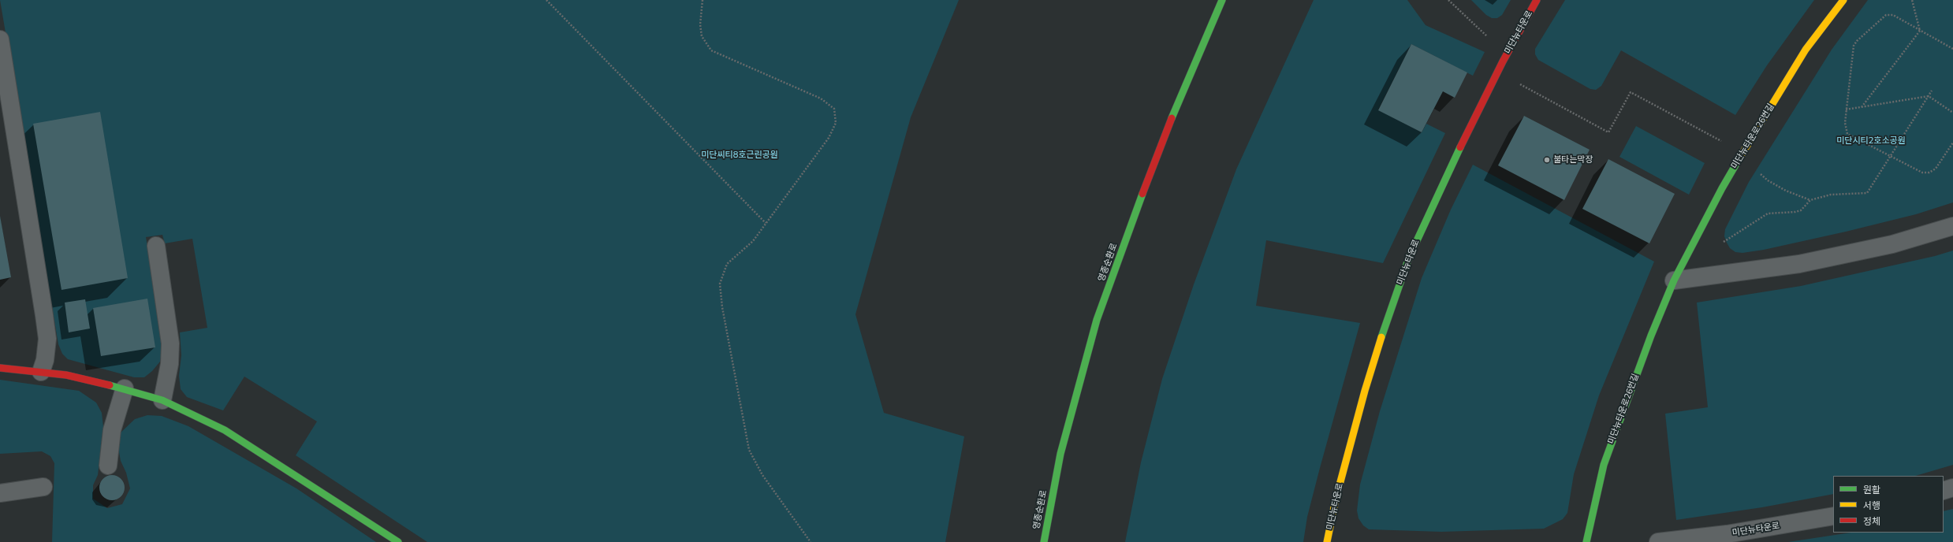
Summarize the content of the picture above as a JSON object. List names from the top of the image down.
{
  "streets": {
    "street": ["미단뉴타운로", "미단뉴타운로26번길", "영종순환로"]
  },
  "parks": ["미단시티2호소공원", "미단씨티8호근린공원"],
  "places": ["불타는막장"],
  "legend": ["원활", "서행", "정체"]
}
